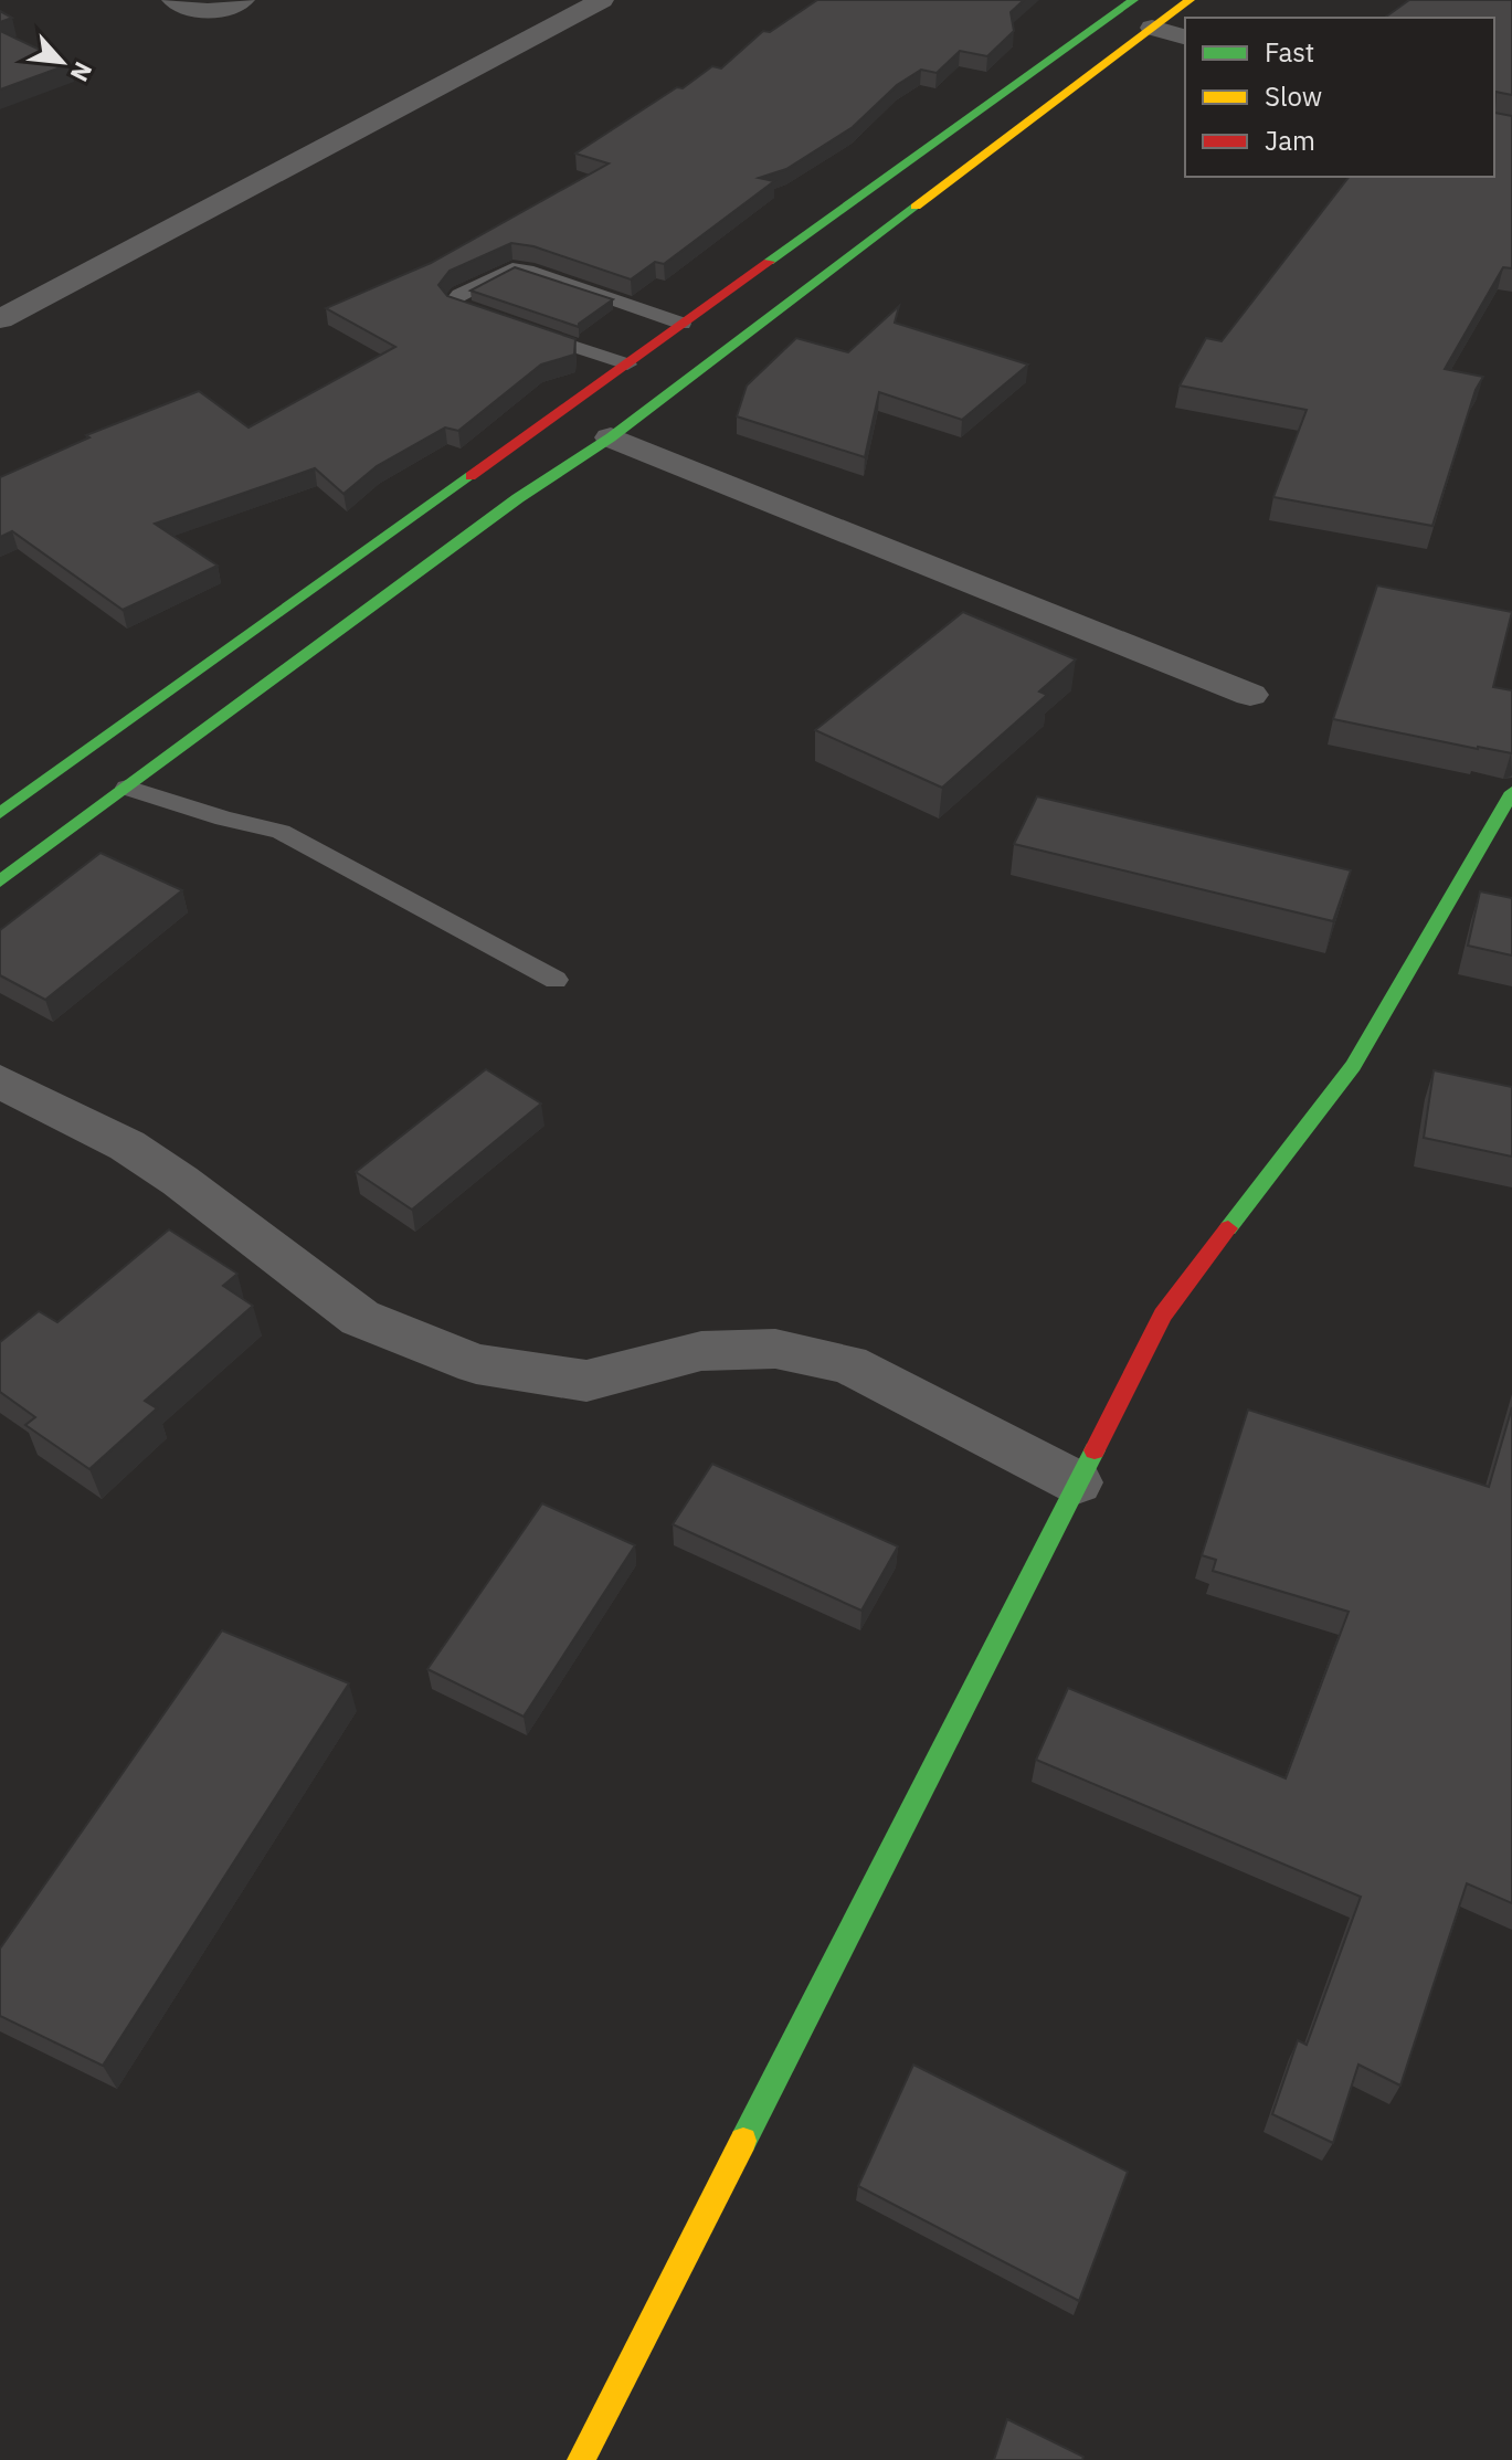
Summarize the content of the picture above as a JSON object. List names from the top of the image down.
{
  "legend": ["Fast", "Slow", "Jam"],
  "north": "bottom right"
}
